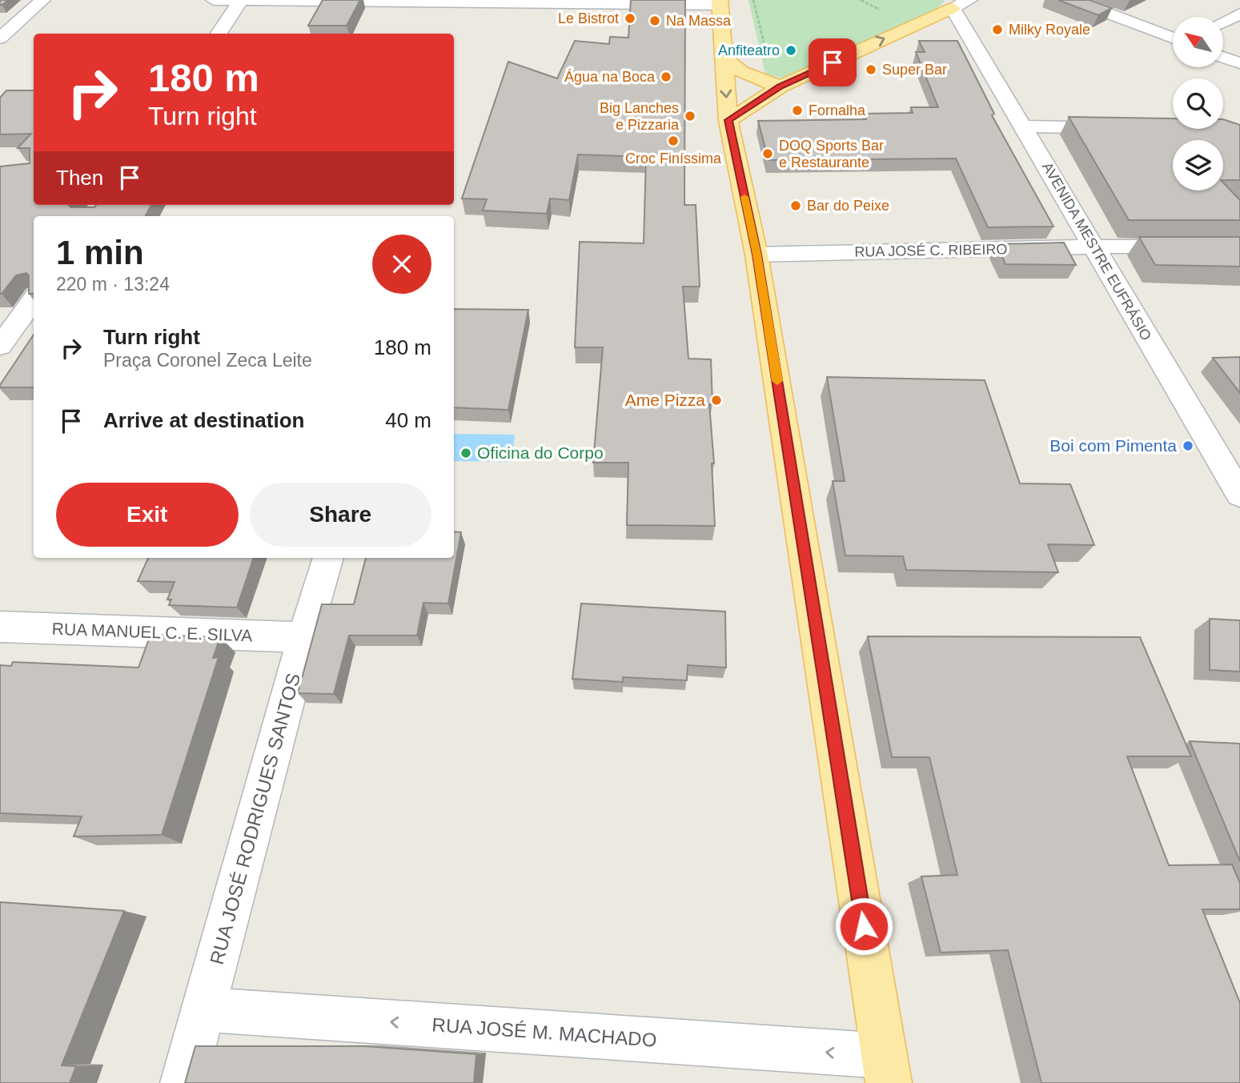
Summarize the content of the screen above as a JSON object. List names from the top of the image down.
{
  "streets": {
    "street": [
      "RUA JOSÉ C. RIBEIRO",
      "AVENIDA MESTRE EUFRÁSIO",
      "RUA MANUEL C. E. SILVA",
      "RUA JOSÉ RODRIGUES SANTOS",
      "RUA JOSÉ M. MACHADO"
    ]
  },
  "crossings": [
    ["RUA JOSÉ C. RIBEIRO", "AVENIDA MESTRE EUFRÁSIO"],
    ["RUA MANUEL C. E. SILVA", "RUA JOSÉ RODRIGUES SANTOS"],
    ["RUA JOSÉ RODRIGUES SANTOS", "RUA JOSÉ M. MACHADO"]
  ],
  "one_way": ["RUA JOSÉ M. MACHADO"],
  "places": [
    "Le Bistrot",
    "Na Massa",
    "Milky Royale",
    "Anfiteatro",
    "Super Bar",
    "Água na Boca",
    "Fornalha",
    "Big Lanches e Pizzaria",
    "Croc Finíssima",
    "DOQ Sports Bar e Restaurante",
    "Bar do Peixe",
    "Ame Pizza",
    "Boi com Pimenta",
    "Oficina do Corpo"
  ],
  "north": "top left",
  "page": {
    "turn": ["180 m", "Turn right"],
    "then": "Then",
    "heading": ["1 min", "220 m · 13:24"],
    "list": [
      {
        "name": "Turn right",
        "note": "Praça Coronel Zeca Leite",
        "value": "180 m"
      },
      {
        "name": "Arrive at destination",
        "value": "40 m"
      }
    ],
    "buttons": ["Exit", "Share"]
  }
}
